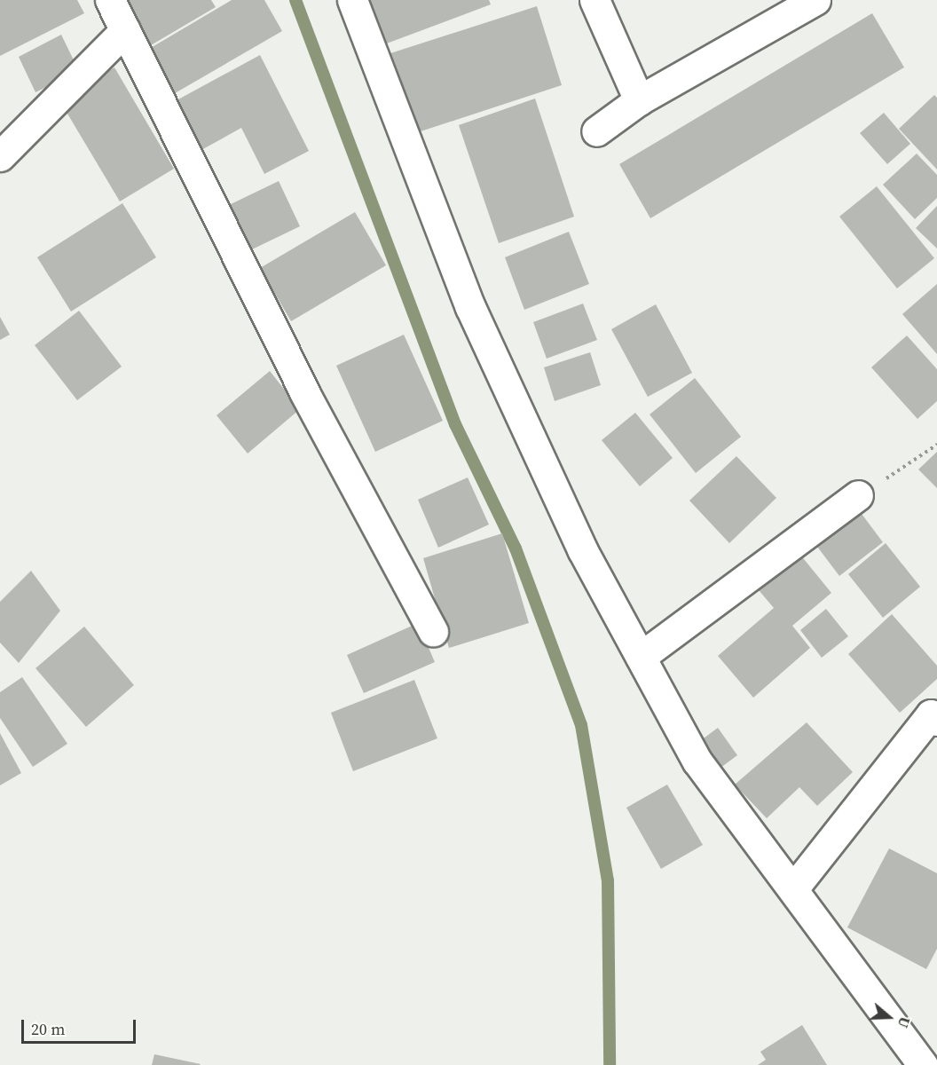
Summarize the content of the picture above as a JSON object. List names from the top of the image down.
{
  "scale_bar": "20 m",
  "north": "right"
}
